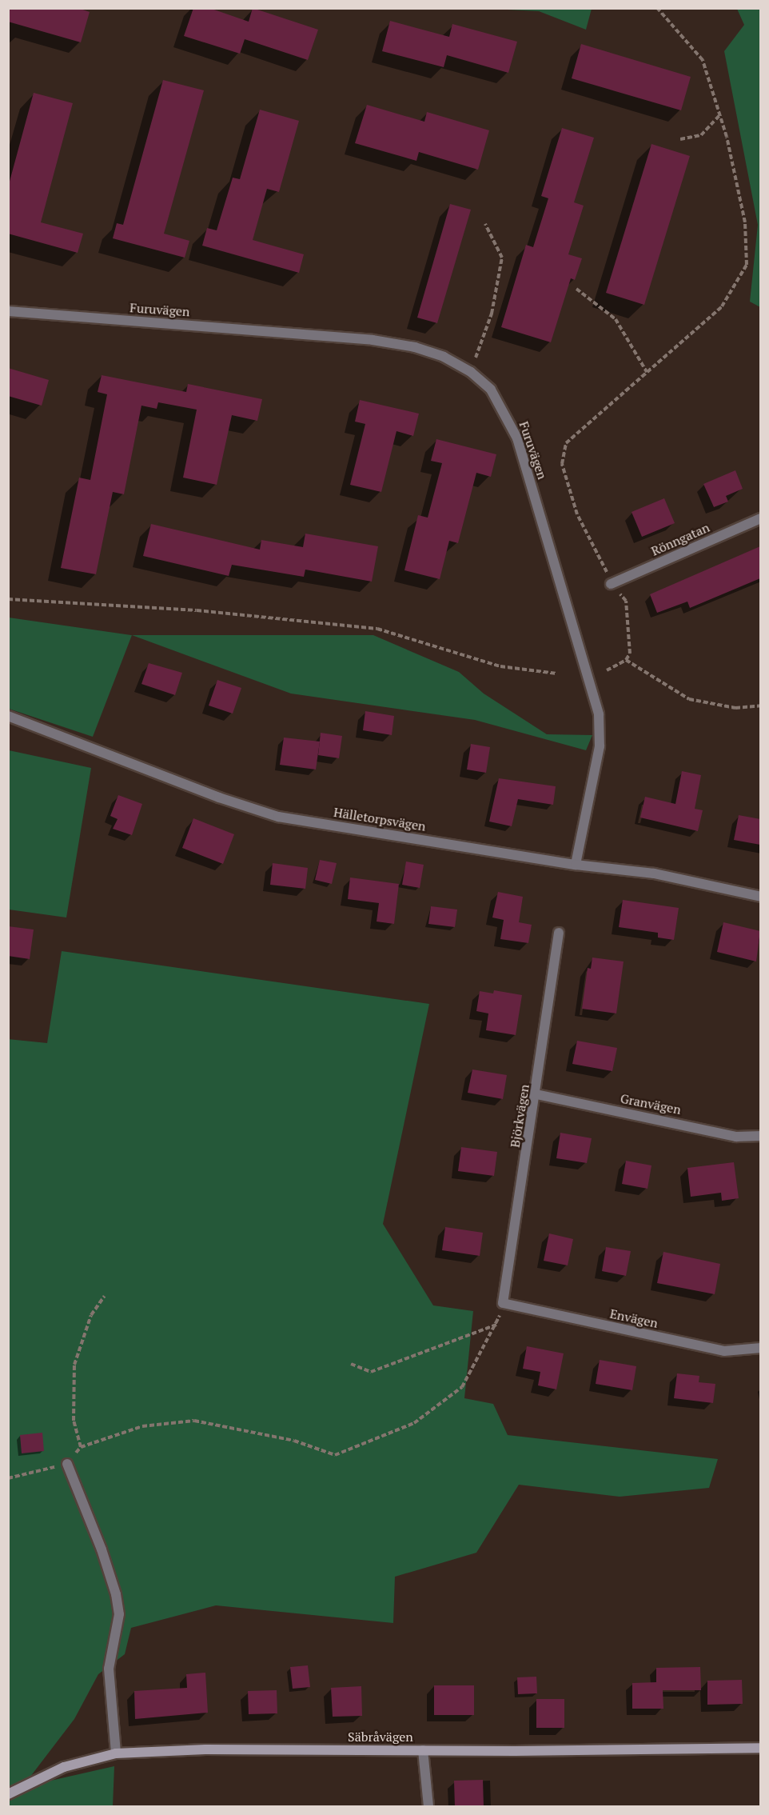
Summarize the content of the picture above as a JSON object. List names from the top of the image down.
{
  "streets": {
    "main road": ["Säbråvägen"],
    "street": [
      "Furuvägen",
      "Rönngatan",
      "Hälletorpsvägen",
      "Granvägen",
      "Björkvägen",
      "Envägen"
    ]
  },
  "crossings": [
    ["Furuvägen", "Hälletorpsvägen"],
    ["Granvägen", "Björkvägen"],
    ["Björkvägen", "Envägen"]
  ]
}
